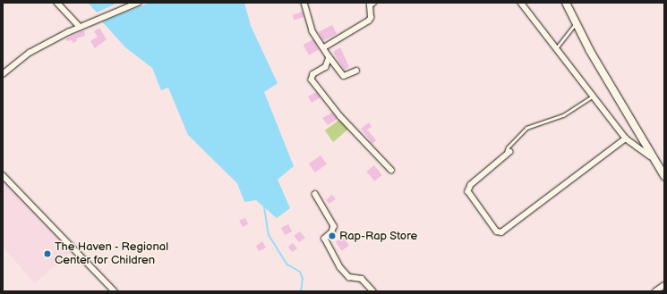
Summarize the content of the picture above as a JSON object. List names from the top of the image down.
{
  "places": ["Rap-Rap Store", "The Haven - Regional Center for Children"]
}
